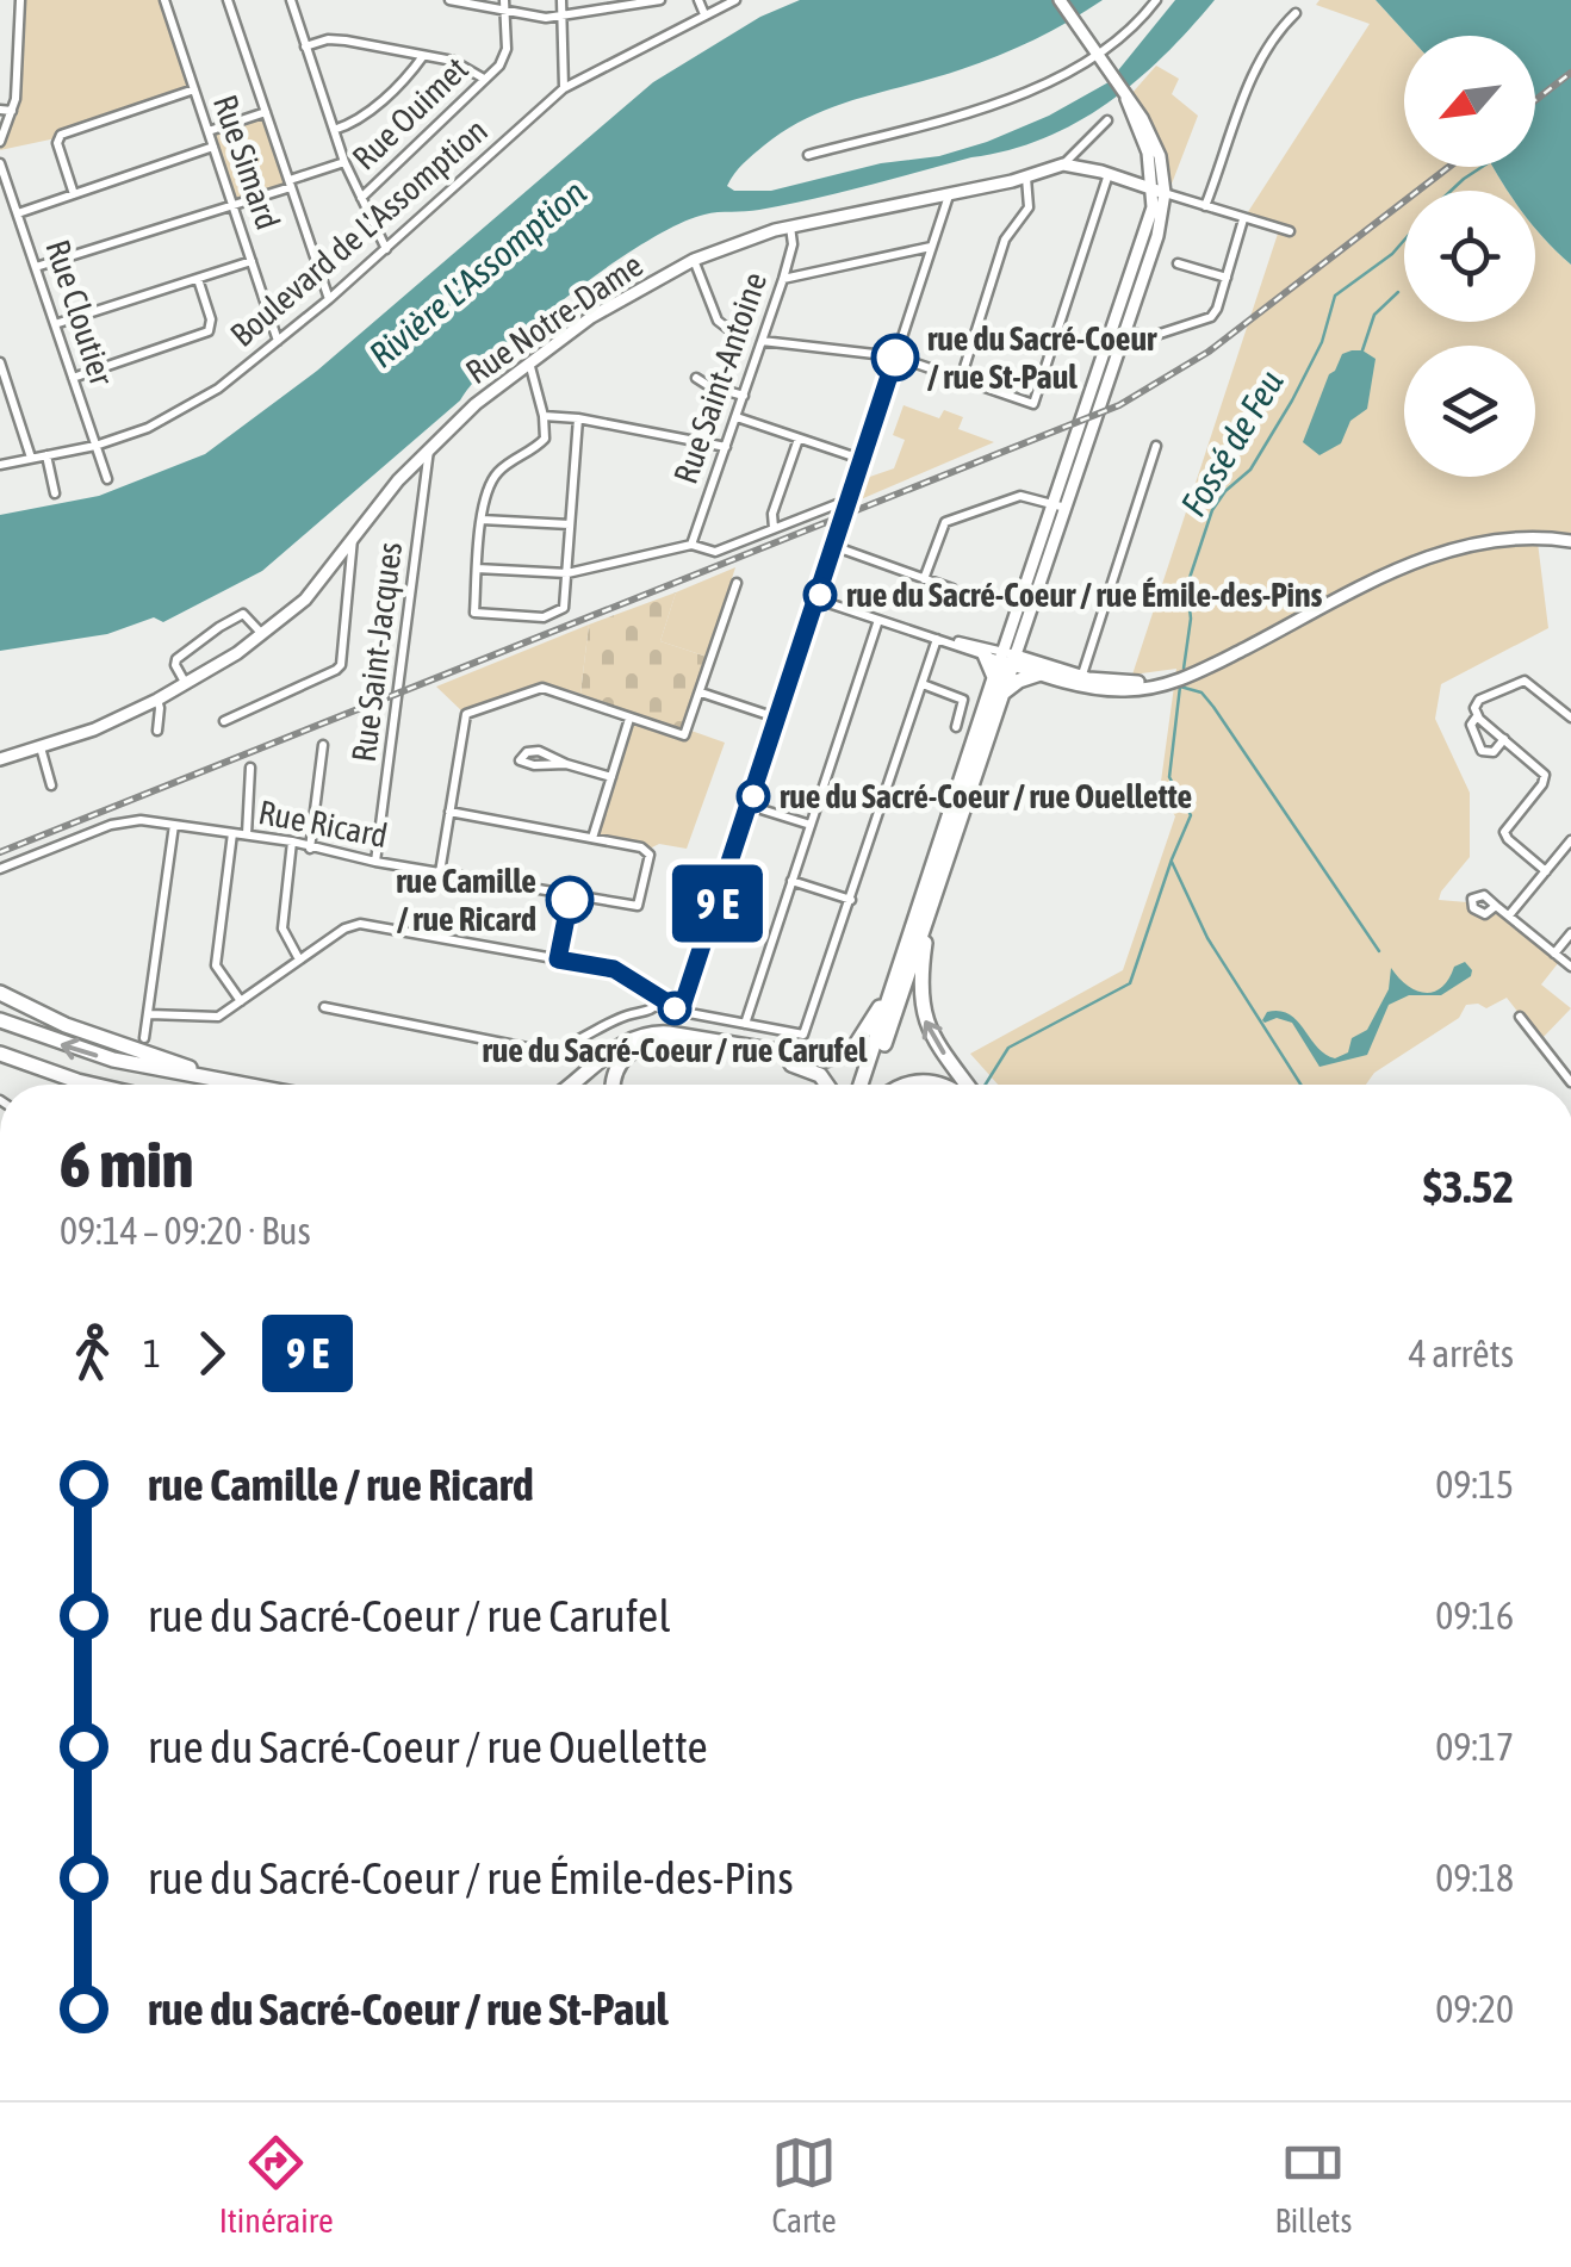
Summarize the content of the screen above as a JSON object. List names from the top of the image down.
{
  "streets": {
    "main road": ["Rue Notre-Dame"],
    "street": [
      "Rue Ouimet",
      "Rue Simard",
      "Boulevard de L'Assomption",
      "Rue Cloutier",
      "Rue Saint-Antoine",
      "Rue Saint-Jacques",
      "Rue Ricard"
    ]
  },
  "crossings": [
    ["Rue Simard", "Boulevard de L'Assomption"],
    ["Boulevard de L'Assomption", "Rue Cloutier"],
    ["Rue Notre-Dame", "Rue Saint-Antoine"],
    ["Rue Notre-Dame", "Rue Saint-Jacques"],
    ["Rue Saint-Jacques", "Rue Ricard"]
  ],
  "water": ["Rivière L'Assomption", "Fossé de Feu"],
  "places": [
    "rue du Sacré-Coeur / rue St-Paul",
    "rue du Sacré-Coeur / rue Émile-des-Pins",
    "rue du Sacré-Coeur / rue Ouellette",
    "rue Camille / rue Ricard",
    "rue du Sacré-Coeur / rue Carufel"
  ],
  "north": "bottom left",
  "page": {
    "on_map": "9 E",
    "heading": ["6 min", "09:14 – 09:20 · Bus", "$3.52"],
    "legs": ["1", "9 E", "4 arrêts"],
    "list": [
      {
        "name": "rue Camille / rue Ricard",
        "value": "09:15"
      },
      {
        "name": "rue du Sacré-Coeur / rue Carufel",
        "value": "09:16"
      },
      {
        "name": "rue du Sacré-Coeur / rue Ouellette",
        "value": "09:17"
      },
      {
        "name": "rue du Sacré-Coeur / rue Émile-des-Pins",
        "value": "09:18"
      },
      {
        "name": "rue du Sacré-Coeur / rue St-Paul",
        "value": "09:20"
      }
    ],
    "tabs": ["Itinéraire", "Carte", "Billets"]
  }
}
